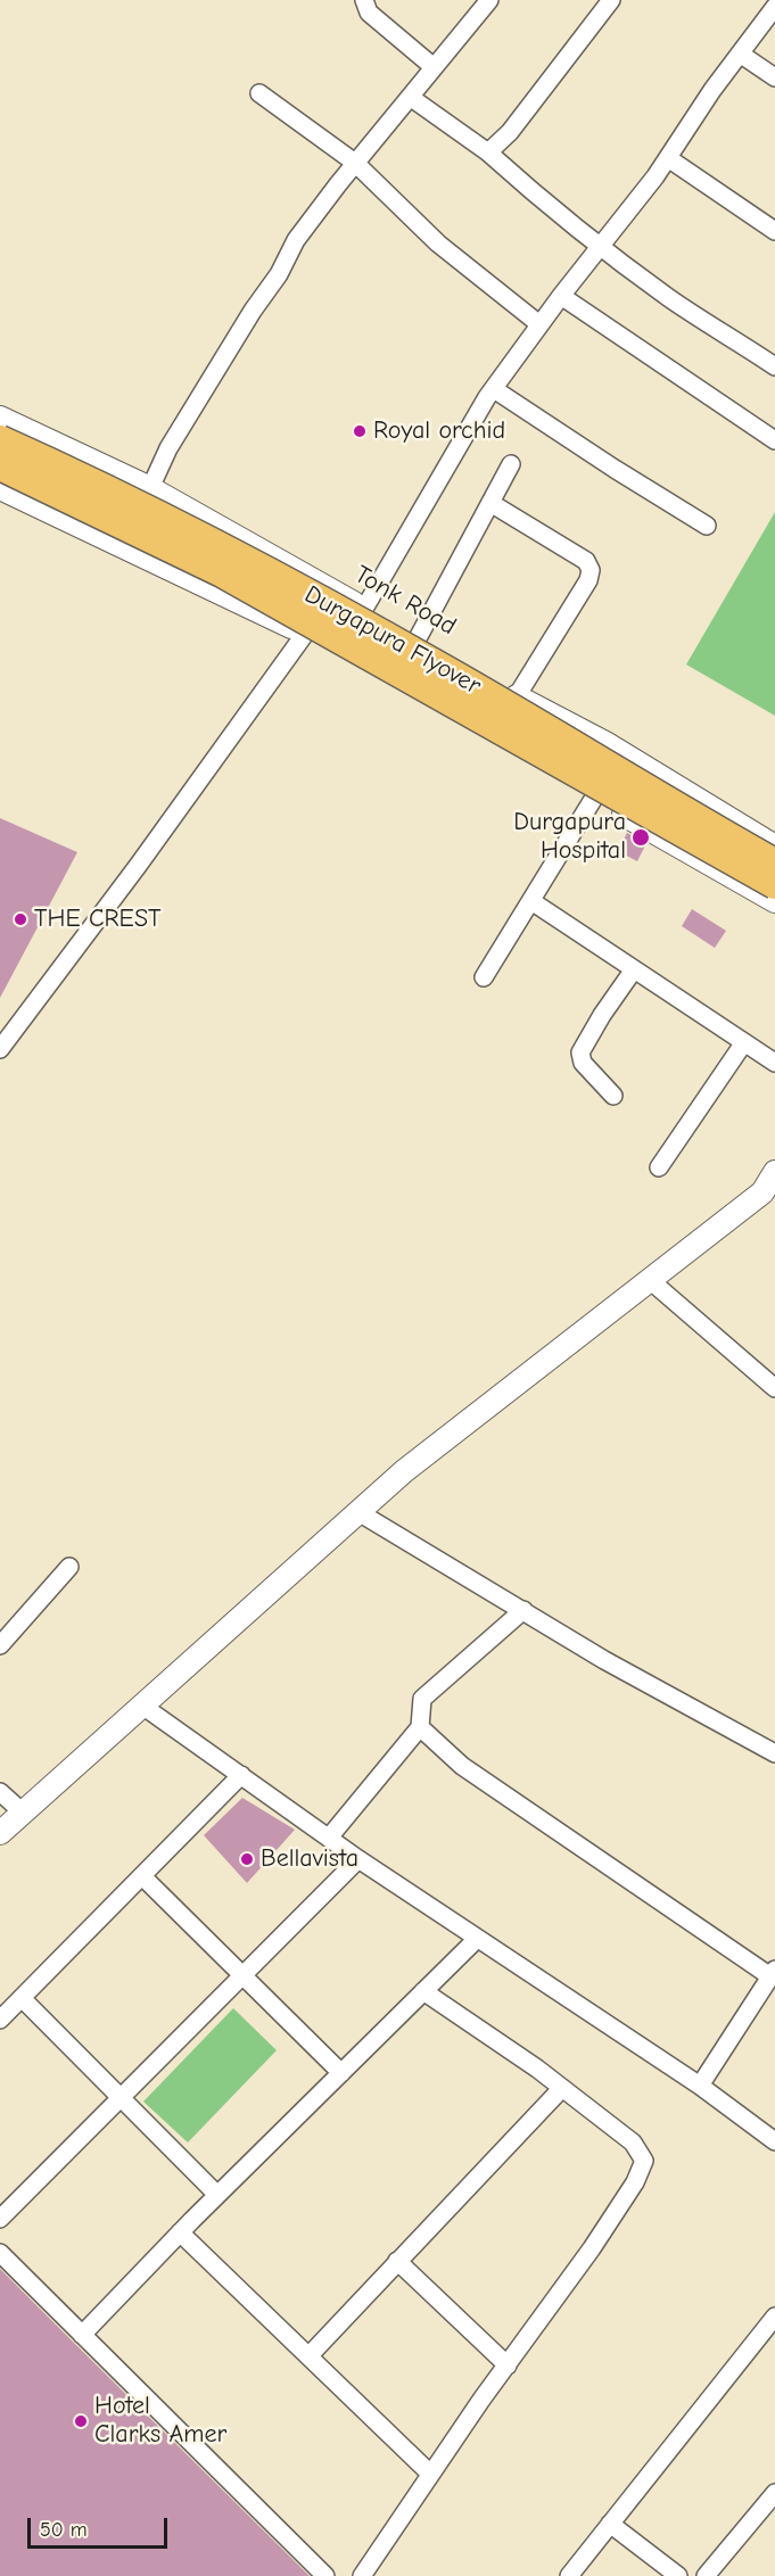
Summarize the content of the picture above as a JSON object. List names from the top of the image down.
{
  "streets": {
    "main road": ["Durgapura Flyover"],
    "street": ["Tonk Road"]
  },
  "places": [
    "Royal orchid",
    "Durgapura Hospital",
    "THE CREST",
    "Bellavista",
    "Hotel Clarks Amer"
  ],
  "scale_bar": "50 m"
}
